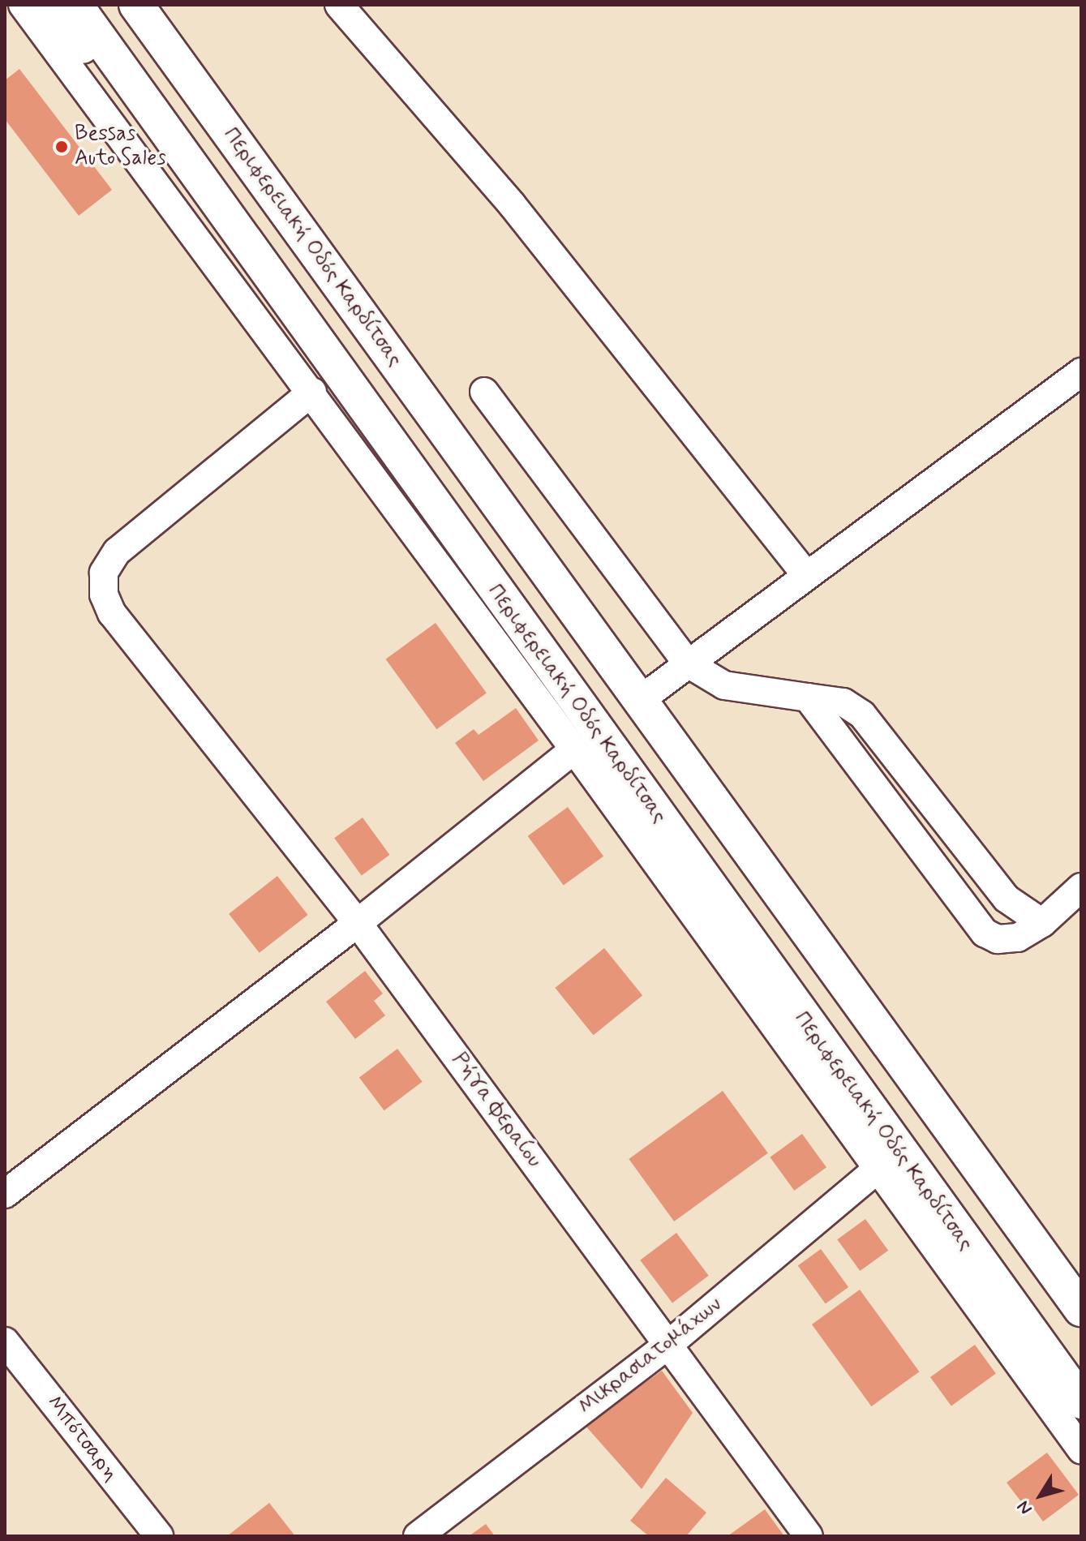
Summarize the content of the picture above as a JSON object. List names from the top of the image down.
{
  "streets": {
    "main road": ["Περιφερειακή Οδός Καρδίτσας"],
    "street": ["Ρήγα Φεραίου", "Μικρασιατομάχων", "Μπότσαρη"]
  },
  "crossings": [
    ["Ρήγα Φεραίου", "Μικρασιατομάχων"]
  ],
  "places": ["Bessas Auto Sales"],
  "north": "bottom left"
}
